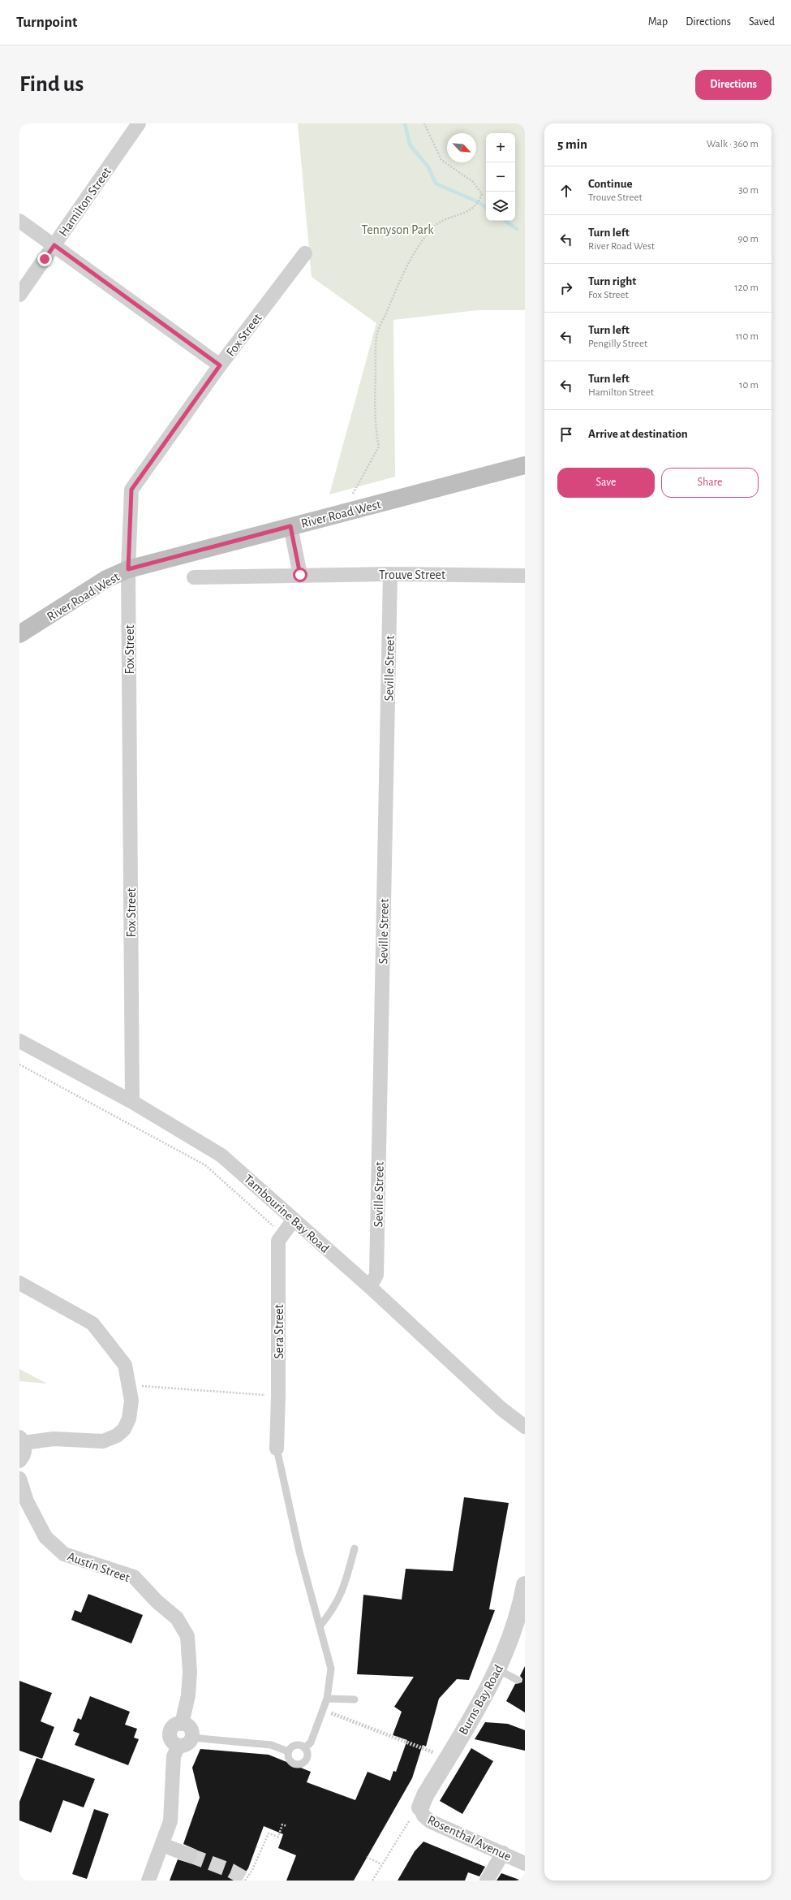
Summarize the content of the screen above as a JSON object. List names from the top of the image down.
{
  "streets": {
    "main road": ["River Road West"],
    "street": [
      "Hamilton Street",
      "Fox Street",
      "Trouve Street",
      "Seville Street",
      "Tambourine Bay Road",
      "Sera Street",
      "Austin Street",
      "Burns Bay Road",
      "Rosenthal Avenue"
    ]
  },
  "crossings": [
    ["Fox Street", "River Road West"],
    ["Fox Street", "Tambourine Bay Road"],
    ["Trouve Street", "Seville Street"],
    ["Seville Street", "Tambourine Bay Road"],
    ["Tambourine Bay Road", "Sera Street"],
    ["Burns Bay Road", "Rosenthal Avenue"]
  ],
  "parks": ["Tennyson Park"],
  "north": "bottom right",
  "page": {
    "header": "Turnpoint",
    "nav": ["Map", "Directions", "Saved"],
    "buttons": [
      "Directions",
      ["Save", "Share"]
    ],
    "title": "Find us",
    "heading": ["5 min", "Walk · 360 m"],
    "map_buttons": ["+", "−"],
    "list": [
      ["Continue", "Trouve Street", "30 m"],
      ["Turn left", "River Road West", "90 m"],
      ["Turn right", "Fox Street", "120 m"],
      ["Turn left", "Pengilly Street", "110 m"],
      ["Turn left", "Hamilton Street", "10 m"],
      "Arrive at destination"
    ]
  }
}
